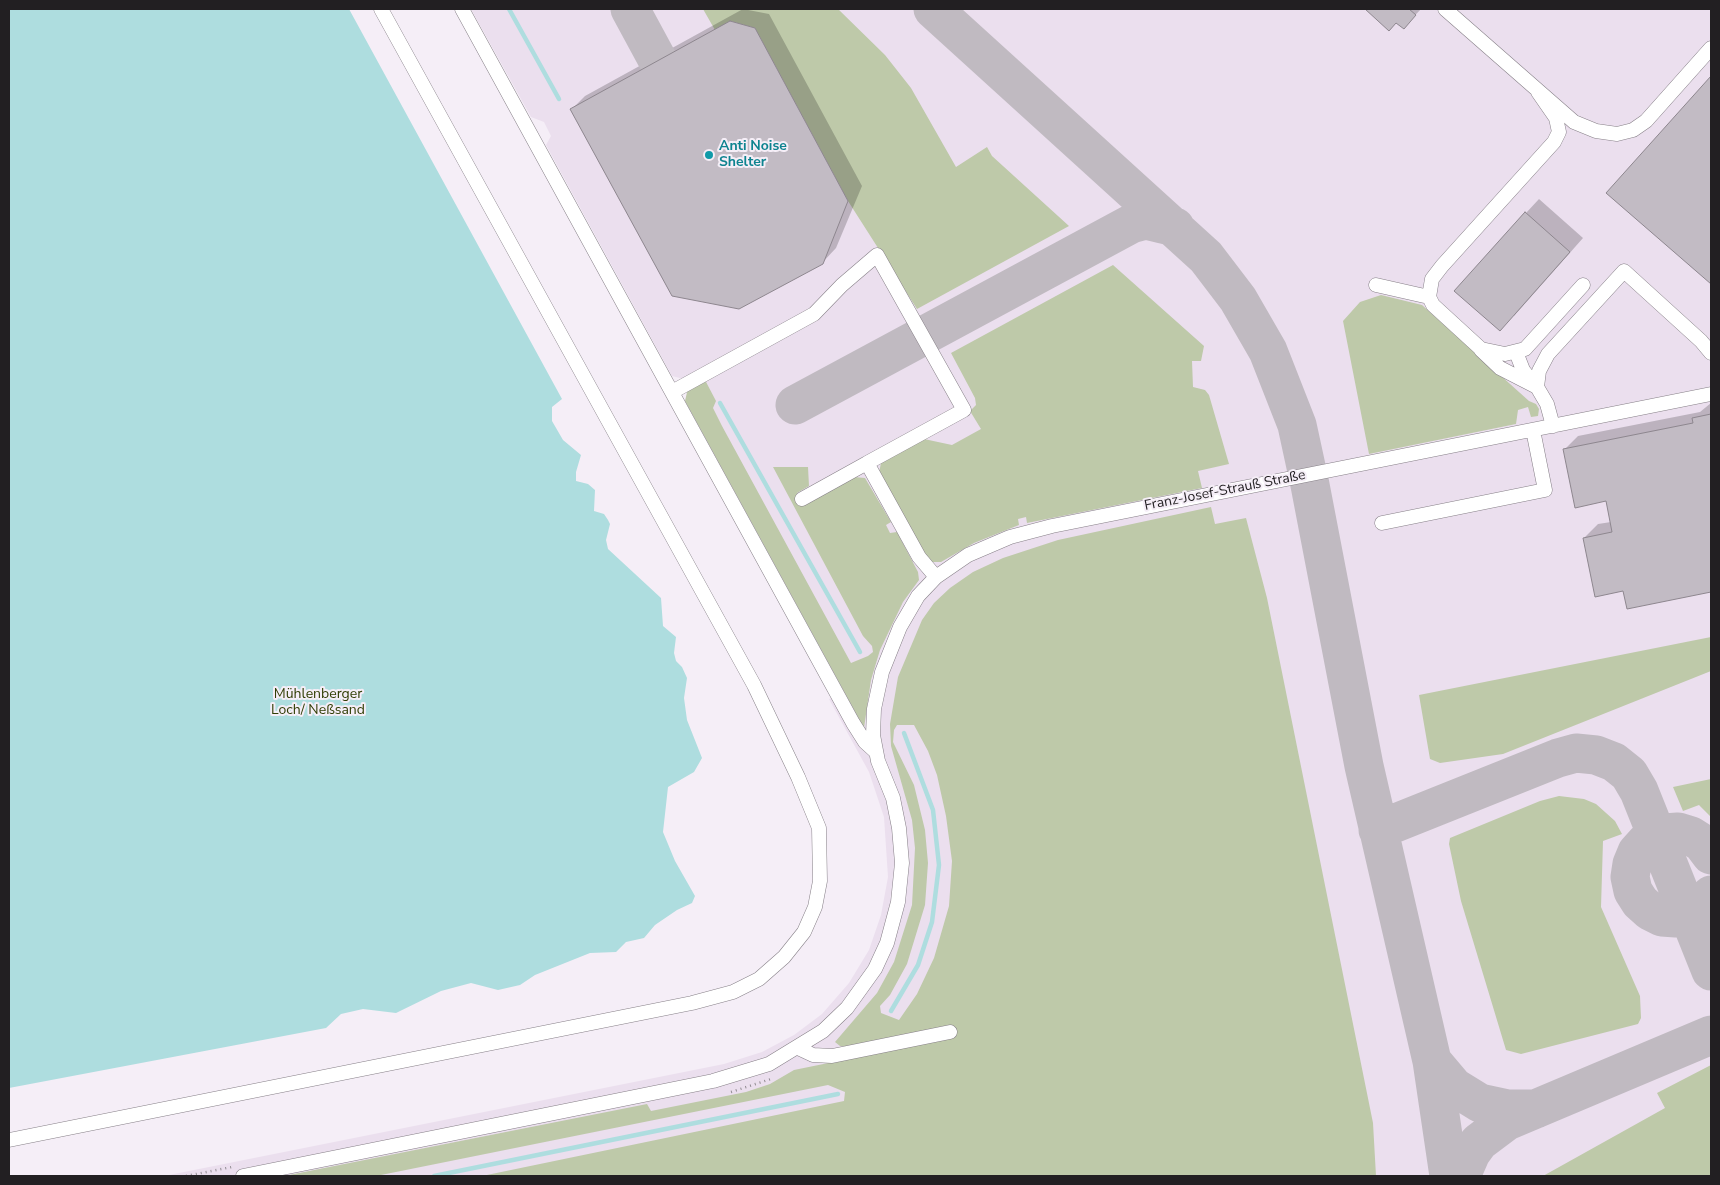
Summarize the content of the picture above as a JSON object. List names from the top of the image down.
{
  "streets": {
    "street": ["Franz-Josef-Strauß Straße"]
  },
  "parks": ["Mühlenberger Loch/ Neßsand"],
  "places": ["Anti Noise Shelter"]
}
